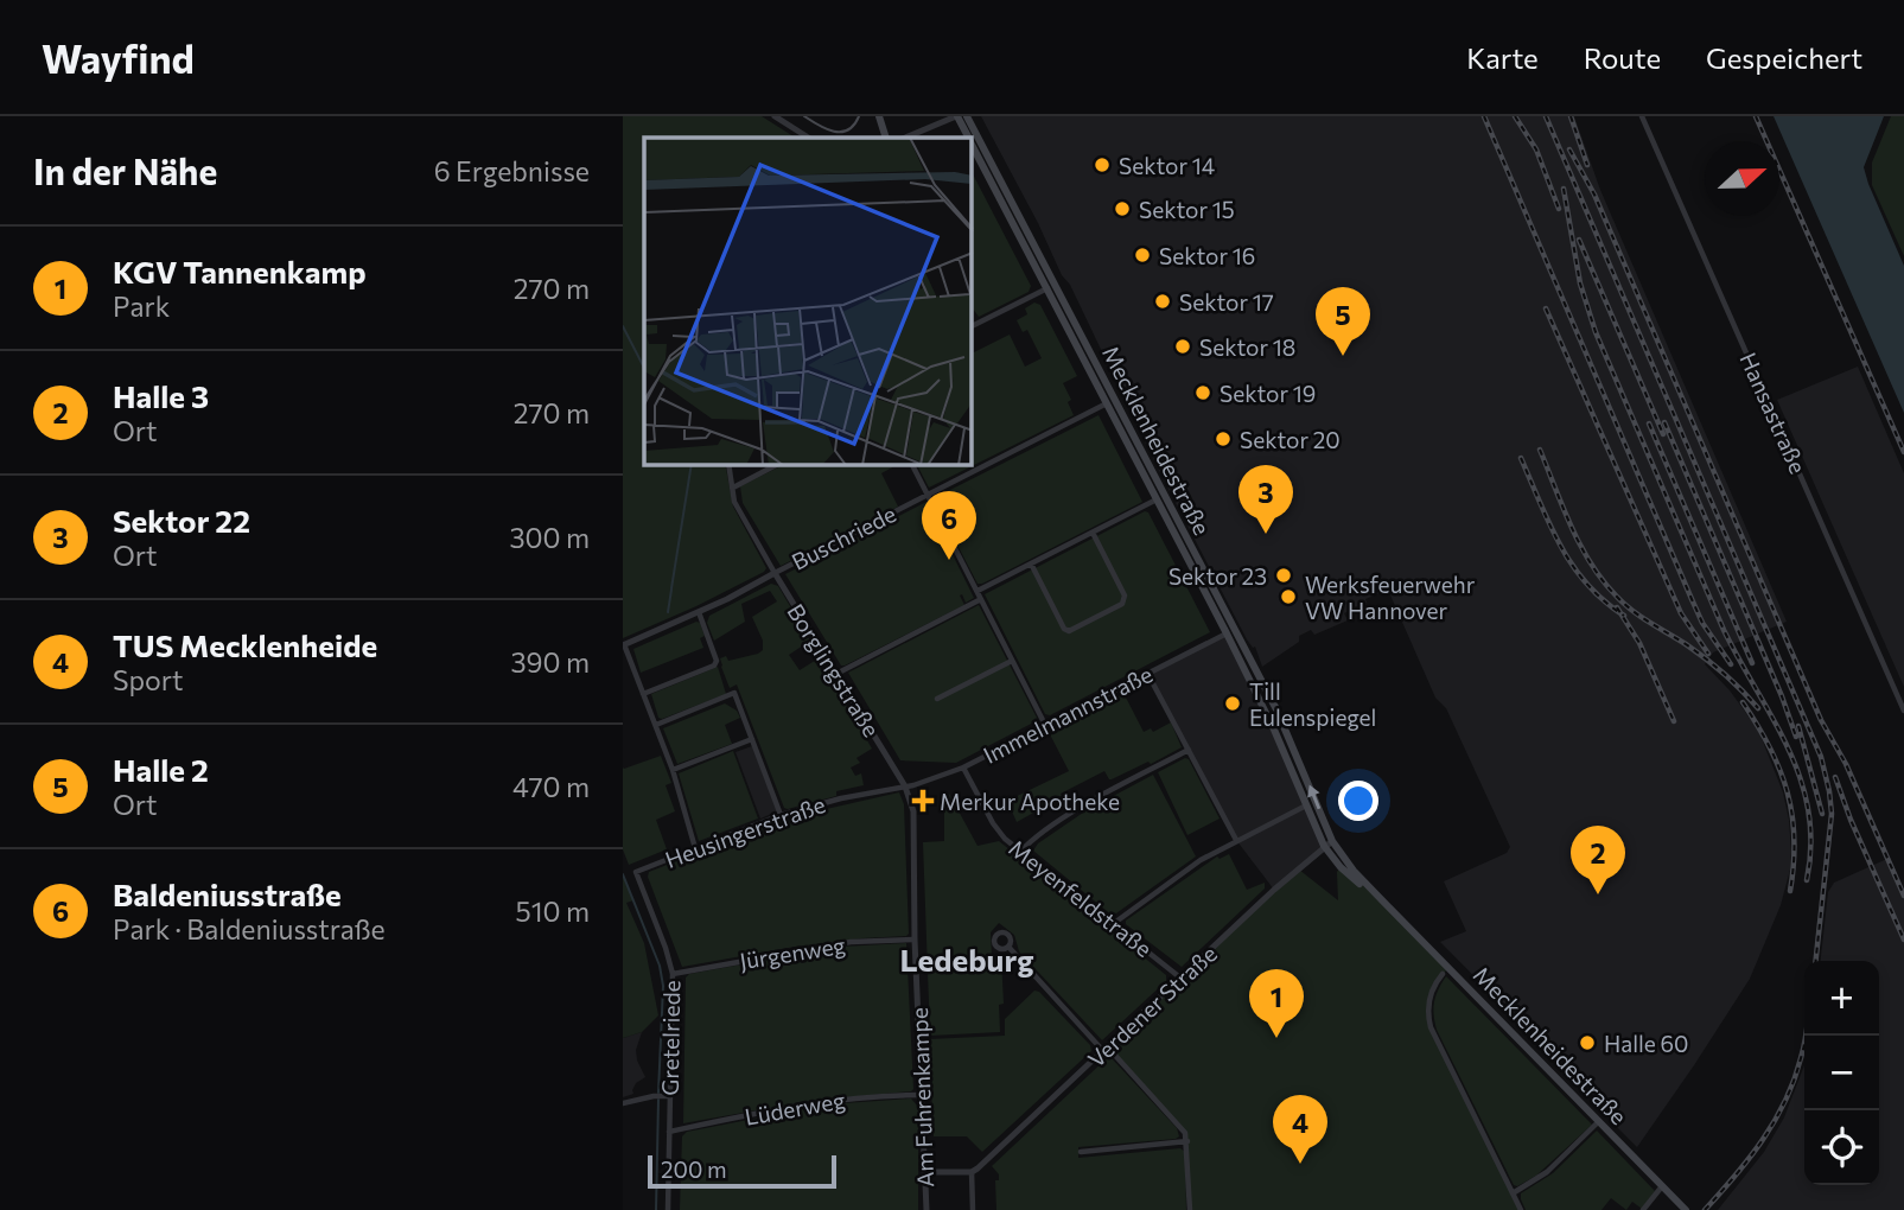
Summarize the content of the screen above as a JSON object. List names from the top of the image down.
{
  "streets": {
    "main road": ["Mecklenheidestraße"],
    "street": [
      "Hansastraße",
      "Buschriede",
      "Borglingstraße",
      "Immelmannstraße",
      "Heusingerstraße",
      "Meyenfeldstraße",
      "Jürgenweg",
      "Verdener Straße",
      "Gretelriede",
      "Am Fuhrenkampe",
      "Lüderweg"
    ]
  },
  "crossings": [
    ["Mecklenheidestraße", "Buschriede"],
    ["Mecklenheidestraße", "Immelmannstraße"],
    ["Mecklenheidestraße", "Verdener Straße"],
    ["Buschriede", "Borglingstraße"],
    ["Borglingstraße", "Immelmannstraße"],
    ["Borglingstraße", "Heusingerstraße"],
    ["Borglingstraße", "Am Fuhrenkampe"],
    ["Immelmannstraße", "Heusingerstraße"],
    ["Immelmannstraße", "Meyenfeldstraße"],
    ["Immelmannstraße", "Am Fuhrenkampe"],
    ["Heusingerstraße", "Gretelriede"],
    ["Heusingerstraße", "Am Fuhrenkampe"],
    ["Meyenfeldstraße", "Verdener Straße"],
    ["Jürgenweg", "Gretelriede"],
    ["Jürgenweg", "Am Fuhrenkampe"],
    ["Gretelriede", "Lüderweg"],
    ["Am Fuhrenkampe", "Lüderweg"]
  ],
  "districts": ["Ledeburg"],
  "places": {
    "other": [
      "Sektor 14",
      "Sektor 15",
      "Sektor 16",
      "Sektor 17",
      "Sektor 18",
      "Sektor 19",
      "Sektor 20",
      "Sektor 23",
      "Werksfeuerwehr VW Hannover",
      "Till Eulenspiegel",
      "Halle 60"
    ],
    "health": ["Merkur Apotheke"]
  },
  "scale_bar": "200 m",
  "north": "right",
  "page": {
    "header": "Wayfind",
    "nav": ["Karte", "Route", "Gespeichert"],
    "heading": ["In der Nähe", "6 Ergebnisse"],
    "list": [
      {
        "mark": "1",
        "name": "KGV Tannenkamp",
        "note": "Park",
        "value": "270 m"
      },
      {
        "mark": "2",
        "name": "Halle 3",
        "note": "Ort",
        "value": "270 m"
      },
      {
        "mark": "3",
        "name": "Sektor 22",
        "note": "Ort",
        "value": "300 m"
      },
      {
        "mark": "4",
        "name": "TUS Mecklenheide",
        "note": "Sport",
        "value": "390 m"
      },
      {
        "mark": "5",
        "name": "Halle 2",
        "note": "Ort",
        "value": "470 m"
      },
      {
        "mark": "6",
        "name": "Baldeniusstraße",
        "note": "Park · Baldeniusstraße",
        "value": "510 m"
      }
    ],
    "pins": [
      "5",
      "3",
      "6",
      "2",
      "1",
      "4"
    ],
    "map_buttons": ["+", "−"],
    "scale": "200 m"
  }
}
